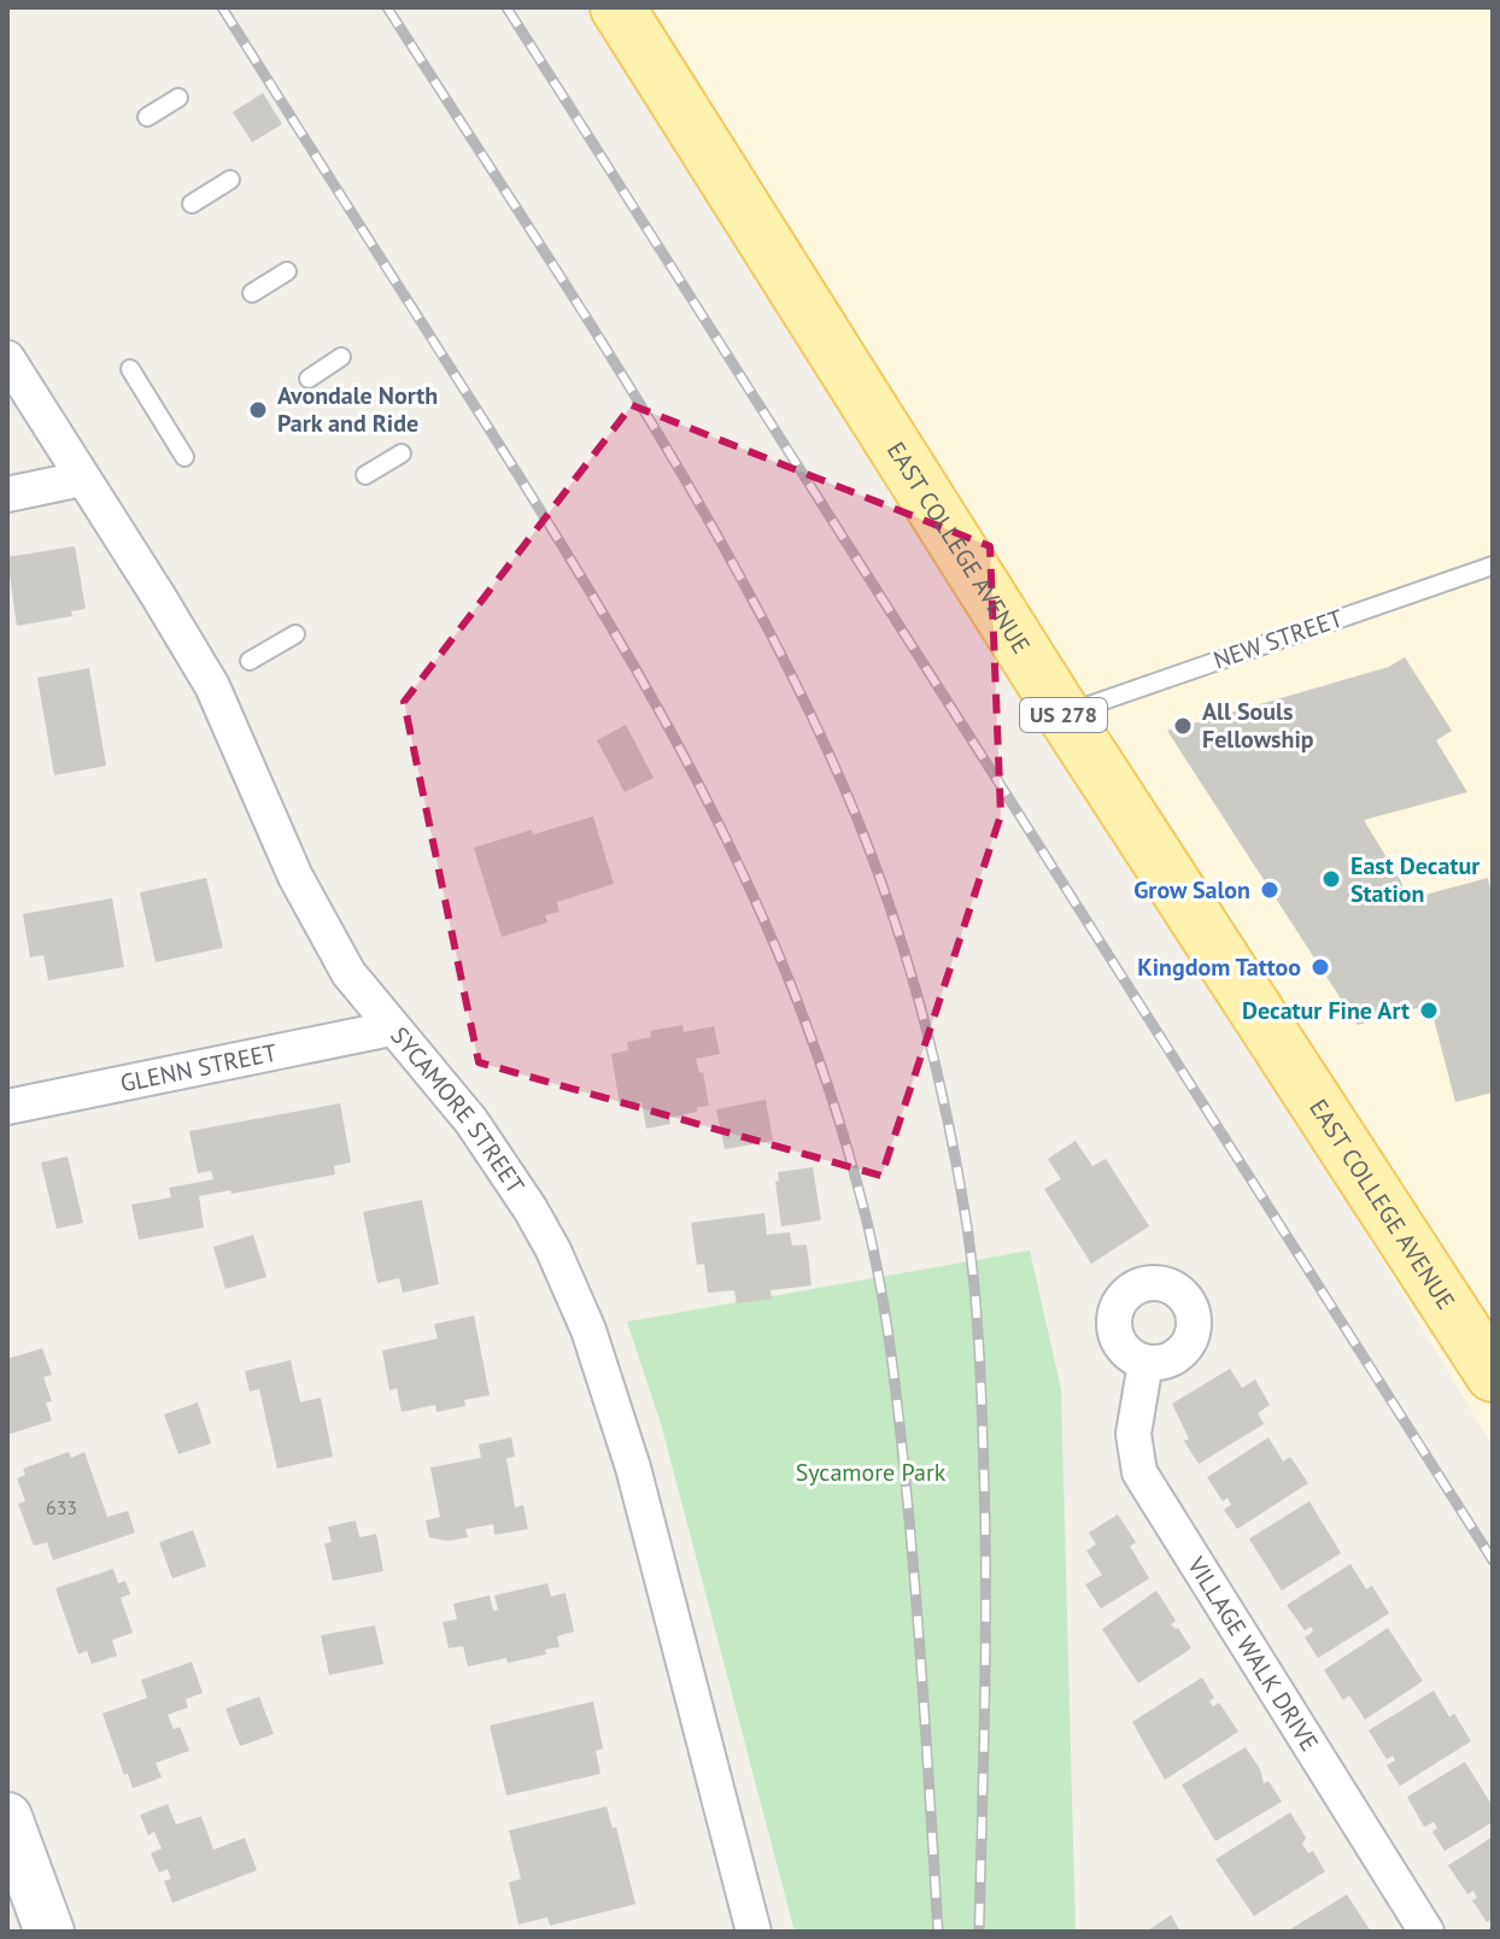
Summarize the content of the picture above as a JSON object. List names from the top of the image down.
{
  "streets": {
    "main road": ["EAST COLLEGE AVENUE", "US 278"],
    "street": ["GLENN STREET", "SYCAMORE STREET", "VILLAGE WALK DRIVE"],
    "lane": ["NEW STREET"]
  },
  "crossings": [
    ["EAST COLLEGE AVENUE", "NEW STREET"],
    ["GLENN STREET", "SYCAMORE STREET"]
  ],
  "parks": ["Sycamore Park"],
  "places": [
    "Avondale North Park and Ride",
    "All Souls Fellowship",
    "East Decatur Station",
    "Grow Salon",
    "Kingdom Tattoo",
    "Decatur Fine Art"
  ],
  "house_numbers": ["633"]
}
